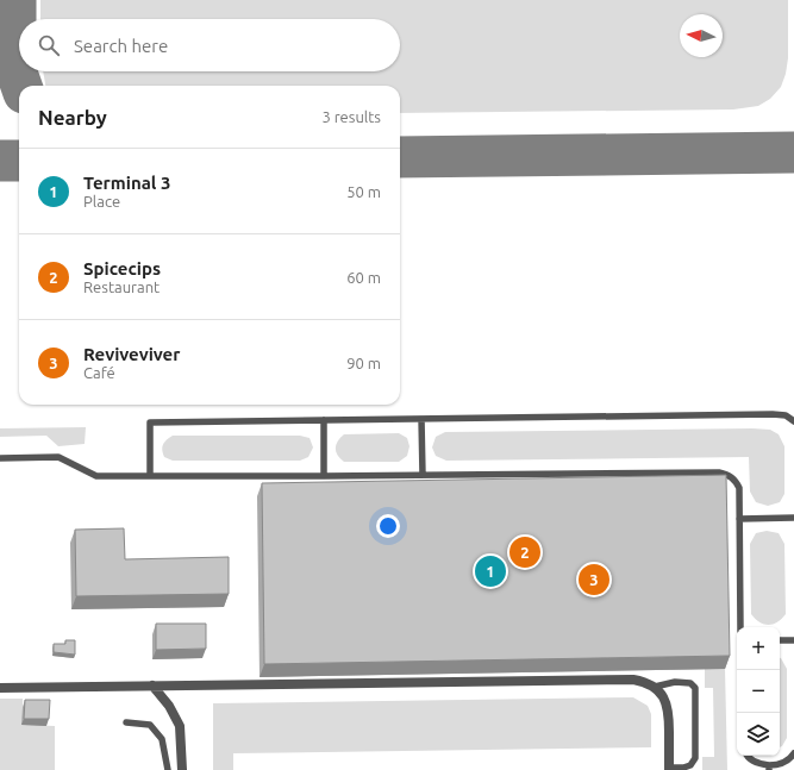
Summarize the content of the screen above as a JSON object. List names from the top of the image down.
{
  "north": "left",
  "page": {
    "search": "Search here",
    "heading": ["Nearby", "3 results"],
    "list": [
      {
        "mark": "1",
        "name": "Terminal 3",
        "note": "Place",
        "value": "50 m"
      },
      {
        "mark": "2",
        "name": "Spicecips",
        "note": "Restaurant",
        "value": "60 m"
      },
      {
        "mark": "3",
        "name": "Reviveviver",
        "note": "Café",
        "value": "90 m"
      }
    ],
    "pins": ["2", "1", "3"],
    "map_buttons": ["+", "−"]
  }
}
